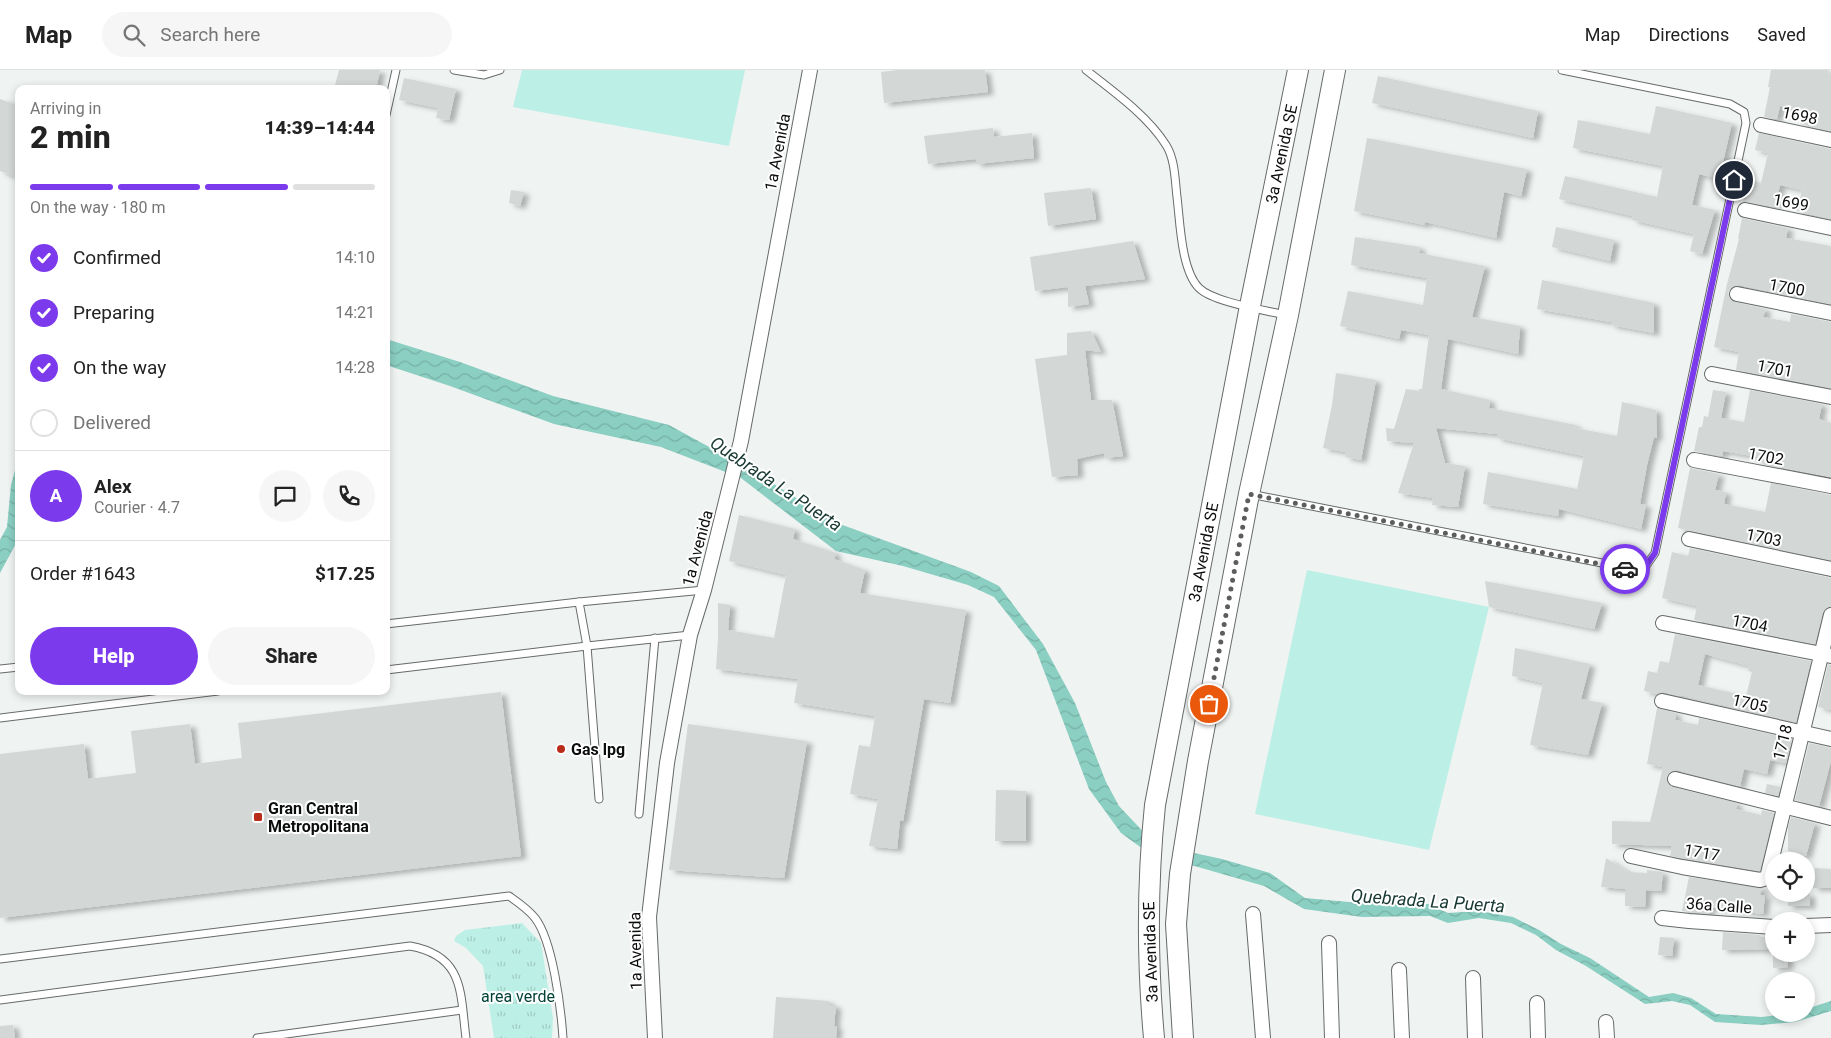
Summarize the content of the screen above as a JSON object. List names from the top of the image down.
{
  "streets": {
    "street": [
      "1698",
      "1a Avenida",
      "3a Avenida SE",
      "1699",
      "1700",
      "1701",
      "1702",
      "1703",
      "1704",
      "1705",
      "1718",
      "1717",
      "36a Calle"
    ]
  },
  "crossings": [
    ["1704", "1718"],
    ["1705", "1718"]
  ],
  "water": ["Quebrada La Puerta"],
  "parks": ["area verde"],
  "places": {
    "other": ["Gas lpg"],
    "transit": ["Gran Central Metropolitana"]
  },
  "page": {
    "header": "Map",
    "search": "Search here",
    "nav": ["Map", "Directions", "Saved"],
    "heading": ["2 min", "Arriving in", "14:39–14:44"],
    "panel": [
      "Alex",
      "Courier · 4.7",
      "Order #1643",
      "$17.25"
    ],
    "bar": "On the way · 180 m",
    "list": [
      ["Confirmed", "14:10"],
      ["Preparing", "14:21"],
      ["On the way", "14:28"],
      "Delivered"
    ],
    "round": "A",
    "buttons": ["Help", "Share"],
    "map_buttons": ["+", "−"]
  }
}
